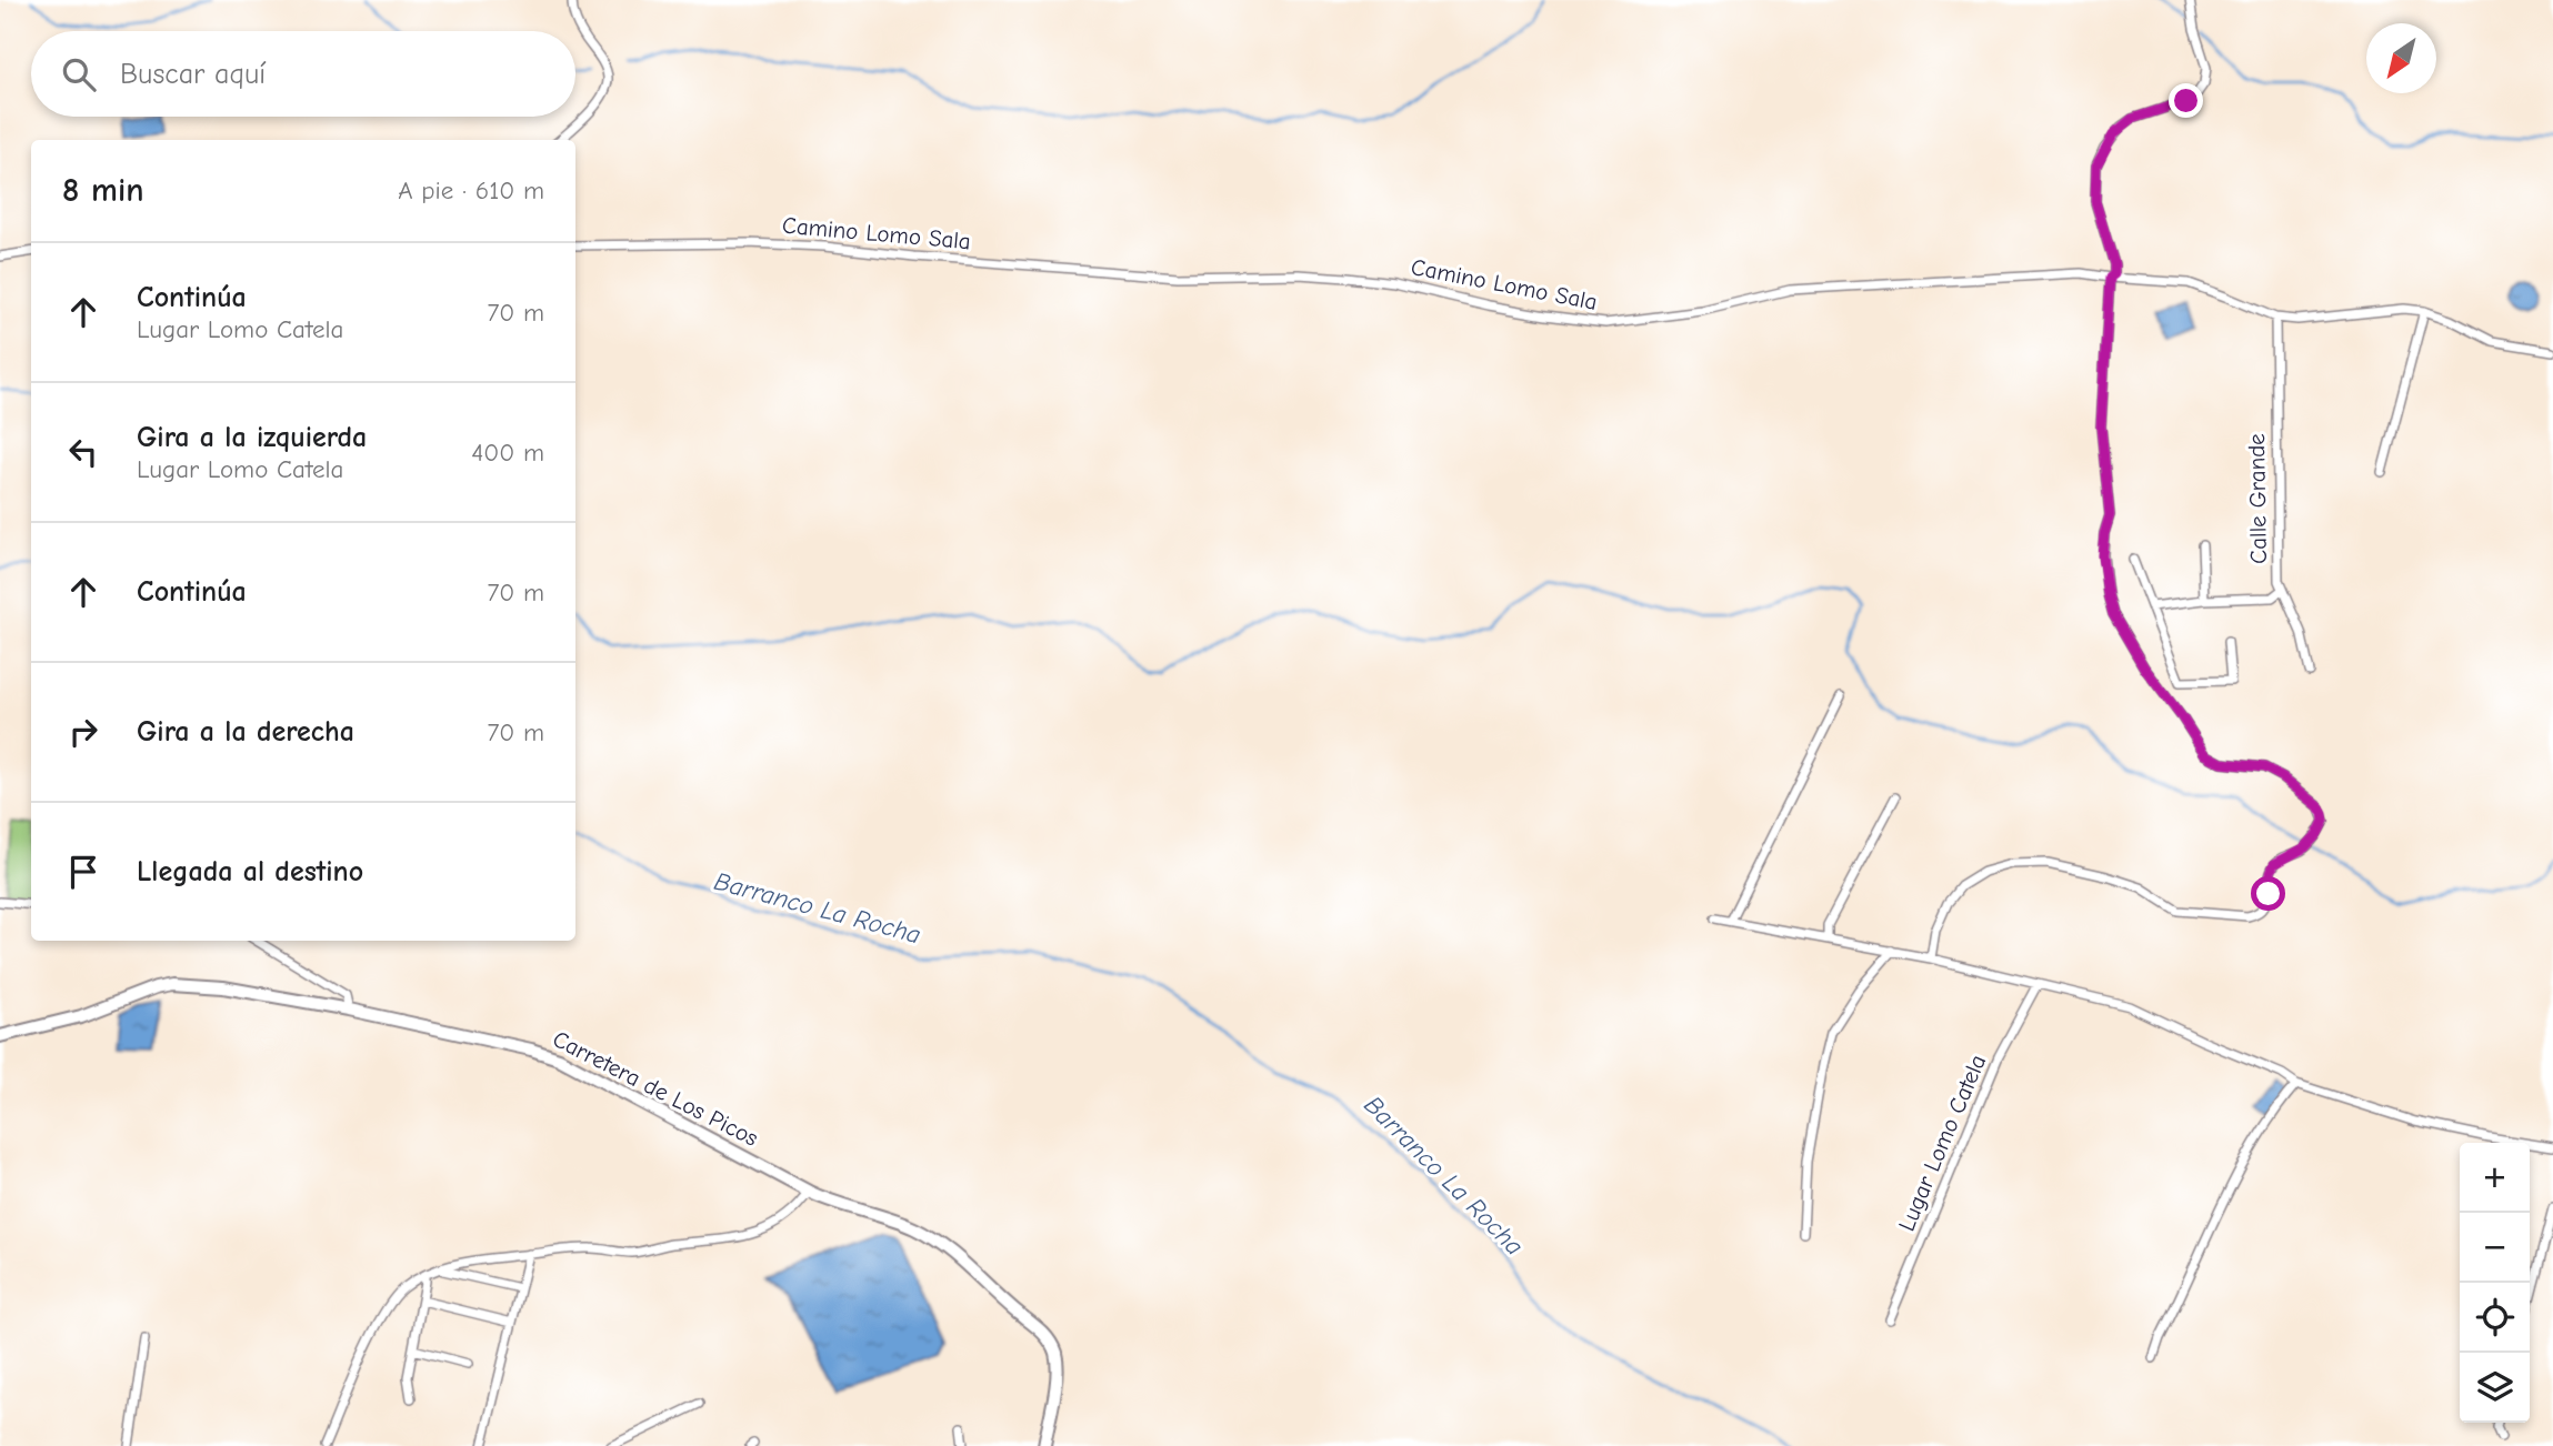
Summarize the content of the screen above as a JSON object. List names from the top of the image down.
{
  "streets": {
    "main road": ["Carretera de Los Picos"],
    "street": ["Camino Lomo Sala", "Calle Grande", "Lugar Lomo Catela"]
  },
  "crossings": [
    ["Camino Lomo Sala", "Calle Grande"]
  ],
  "water": ["Barranco La Rocha"],
  "north": "bottom left",
  "page": {
    "search": "Buscar aquí",
    "heading": ["8 min", "A pie · 610 m"],
    "list": [
      ["Continúa", "Lugar Lomo Catela", "70 m"],
      ["Gira a la izquierda", "Lugar Lomo Catela", "400 m"],
      ["Continúa", "70 m"],
      ["Gira a la derecha", "70 m"],
      "Llegada al destino"
    ],
    "map_buttons": ["+", "−"]
  }
}
